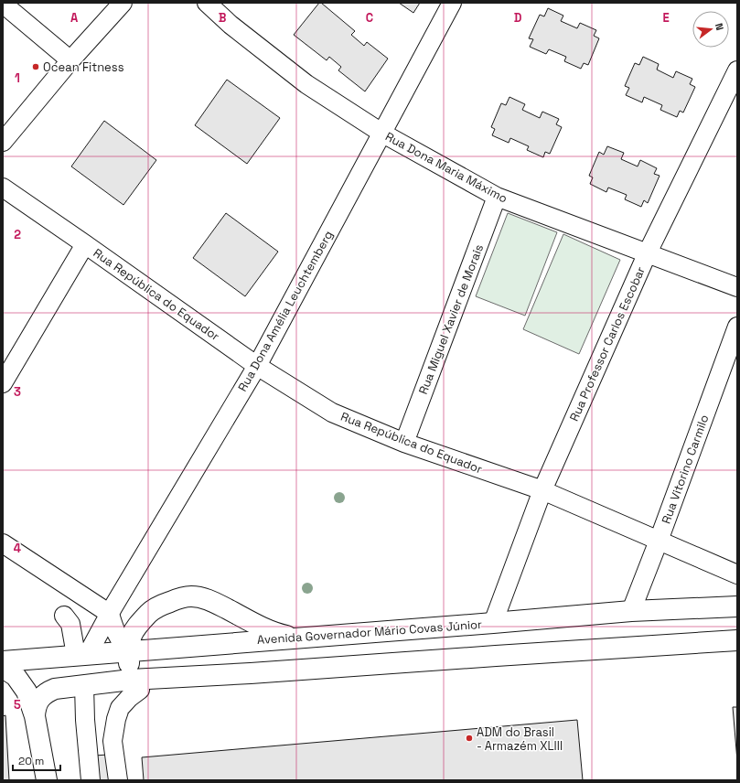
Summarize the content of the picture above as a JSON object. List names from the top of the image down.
{
  "streets": {
    "main road": ["Avenida Governador Mário Covas Júnior"],
    "street": [
      "Rua Dona Maria Máximo",
      "Rua República do Equador",
      "Rua Dona Amélia Leuchtemberg",
      "Rua Miguel Xavier de Morais",
      "Rua Professor Carlos Escobar",
      "Rua Vitorino Carmilo"
    ]
  },
  "crossings": [
    ["Rua Dona Maria Máximo", "Rua Dona Amélia Leuchtemberg"],
    ["Rua Dona Maria Máximo", "Rua Miguel Xavier de Morais"],
    ["Rua Dona Maria Máximo", "Rua Professor Carlos Escobar"],
    ["Rua República do Equador", "Rua Dona Amélia Leuchtemberg"],
    ["Rua República do Equador", "Rua Miguel Xavier de Morais"],
    ["Rua República do Equador", "Rua Professor Carlos Escobar"],
    ["Rua República do Equador", "Rua Vitorino Carmilo"],
    ["Rua Dona Amélia Leuchtemberg", "Avenida Governador Mário Covas Júnior"],
    ["Rua Professor Carlos Escobar", "Avenida Governador Mário Covas Júnior"],
    ["Rua Vitorino Carmilo", "Avenida Governador Mário Covas Júnior"]
  ],
  "places": ["Ocean Fitness", "ADM do Brasil - Armazém XLIII"],
  "scale_bar": "20 m",
  "north": "right",
  "grid": {
    "columns": [
      "A",
      "B",
      "C",
      "D",
      "E"
    ],
    "rows": [
      "1",
      "2",
      "3",
      "4",
      "5"
    ]
  }
}
